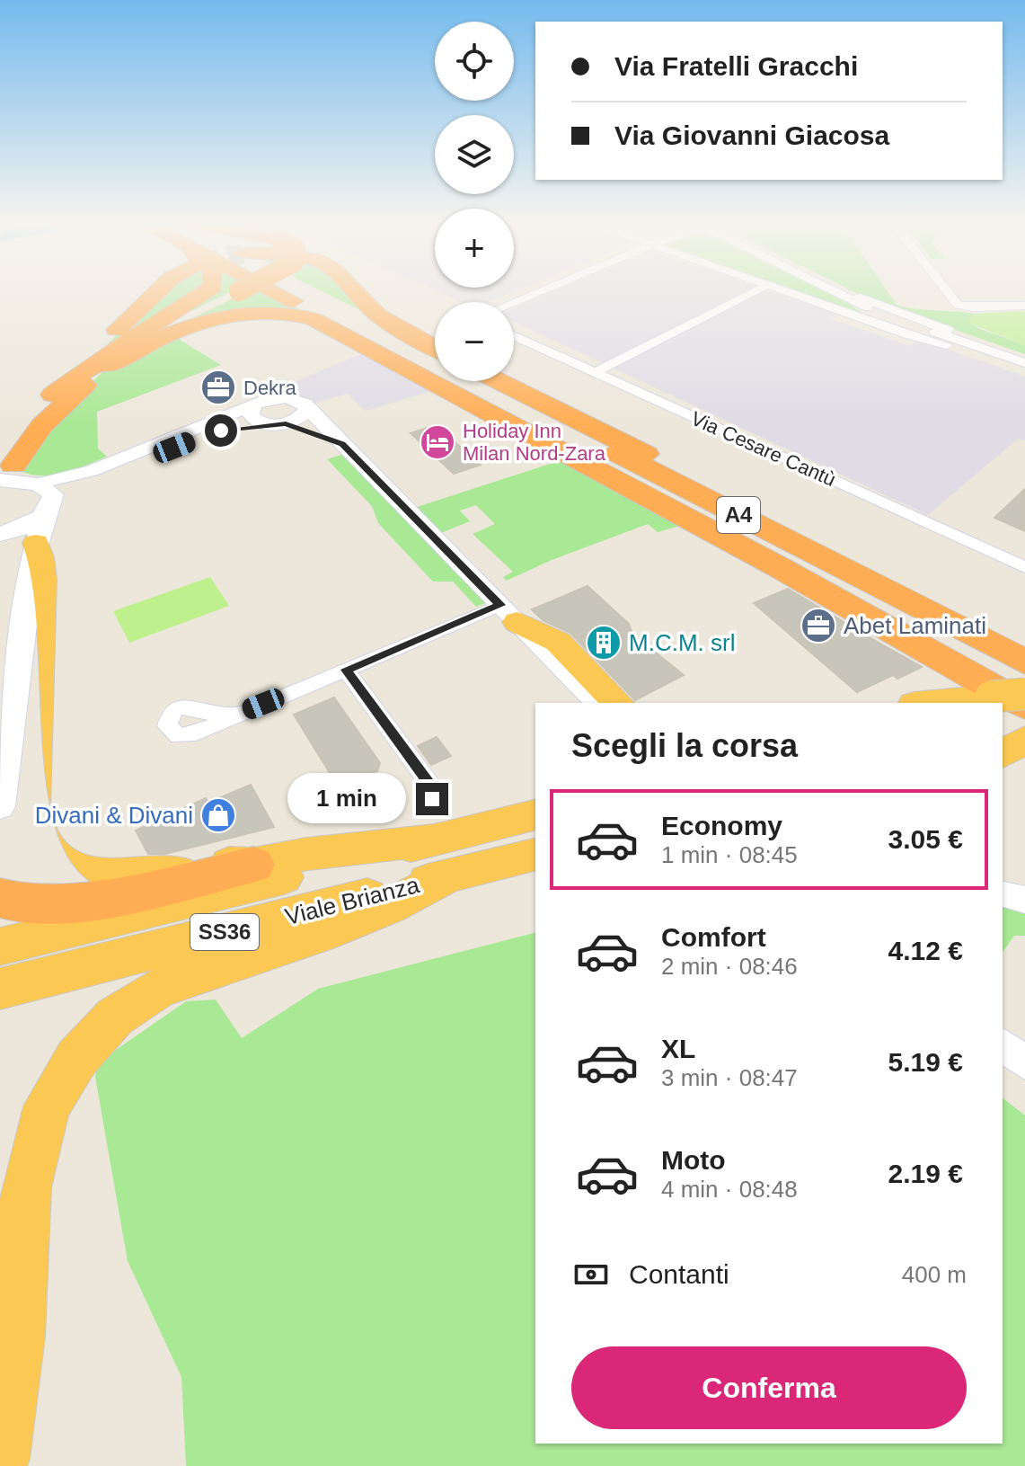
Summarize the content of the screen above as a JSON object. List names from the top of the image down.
{
  "streets": {
    "highway": ["A4", "Viale Brianza", "SS36"],
    "street": ["Via Cesare Cantù"]
  },
  "places": {
    "office": ["Dekra", "Abet Laminati"],
    "hotel": ["Holiday Inn Milan Nord-Zara"],
    "building": ["M.C.M. srl"],
    "shop": ["Divani & Divani"]
  },
  "page": {
    "map_buttons": ["+", "−"],
    "banner": ["Via Fratelli Gracchi", "Via Giovanni Giacosa"],
    "heading": "Scegli la corsa",
    "bubble": "1 min",
    "list": [
      {
        "name": "Economy",
        "note": "1 min · 08:45",
        "value": "3.05 €"
      },
      {
        "name": "Comfort",
        "note": "2 min · 08:46",
        "value": "4.12 €"
      },
      {
        "name": "XL",
        "note": "3 min · 08:47",
        "value": "5.19 €"
      },
      {
        "name": "Moto",
        "note": "4 min · 08:48",
        "value": "2.19 €"
      }
    ],
    "pay": ["Contanti", "400 m"],
    "buttons": "Conferma"
  }
}
